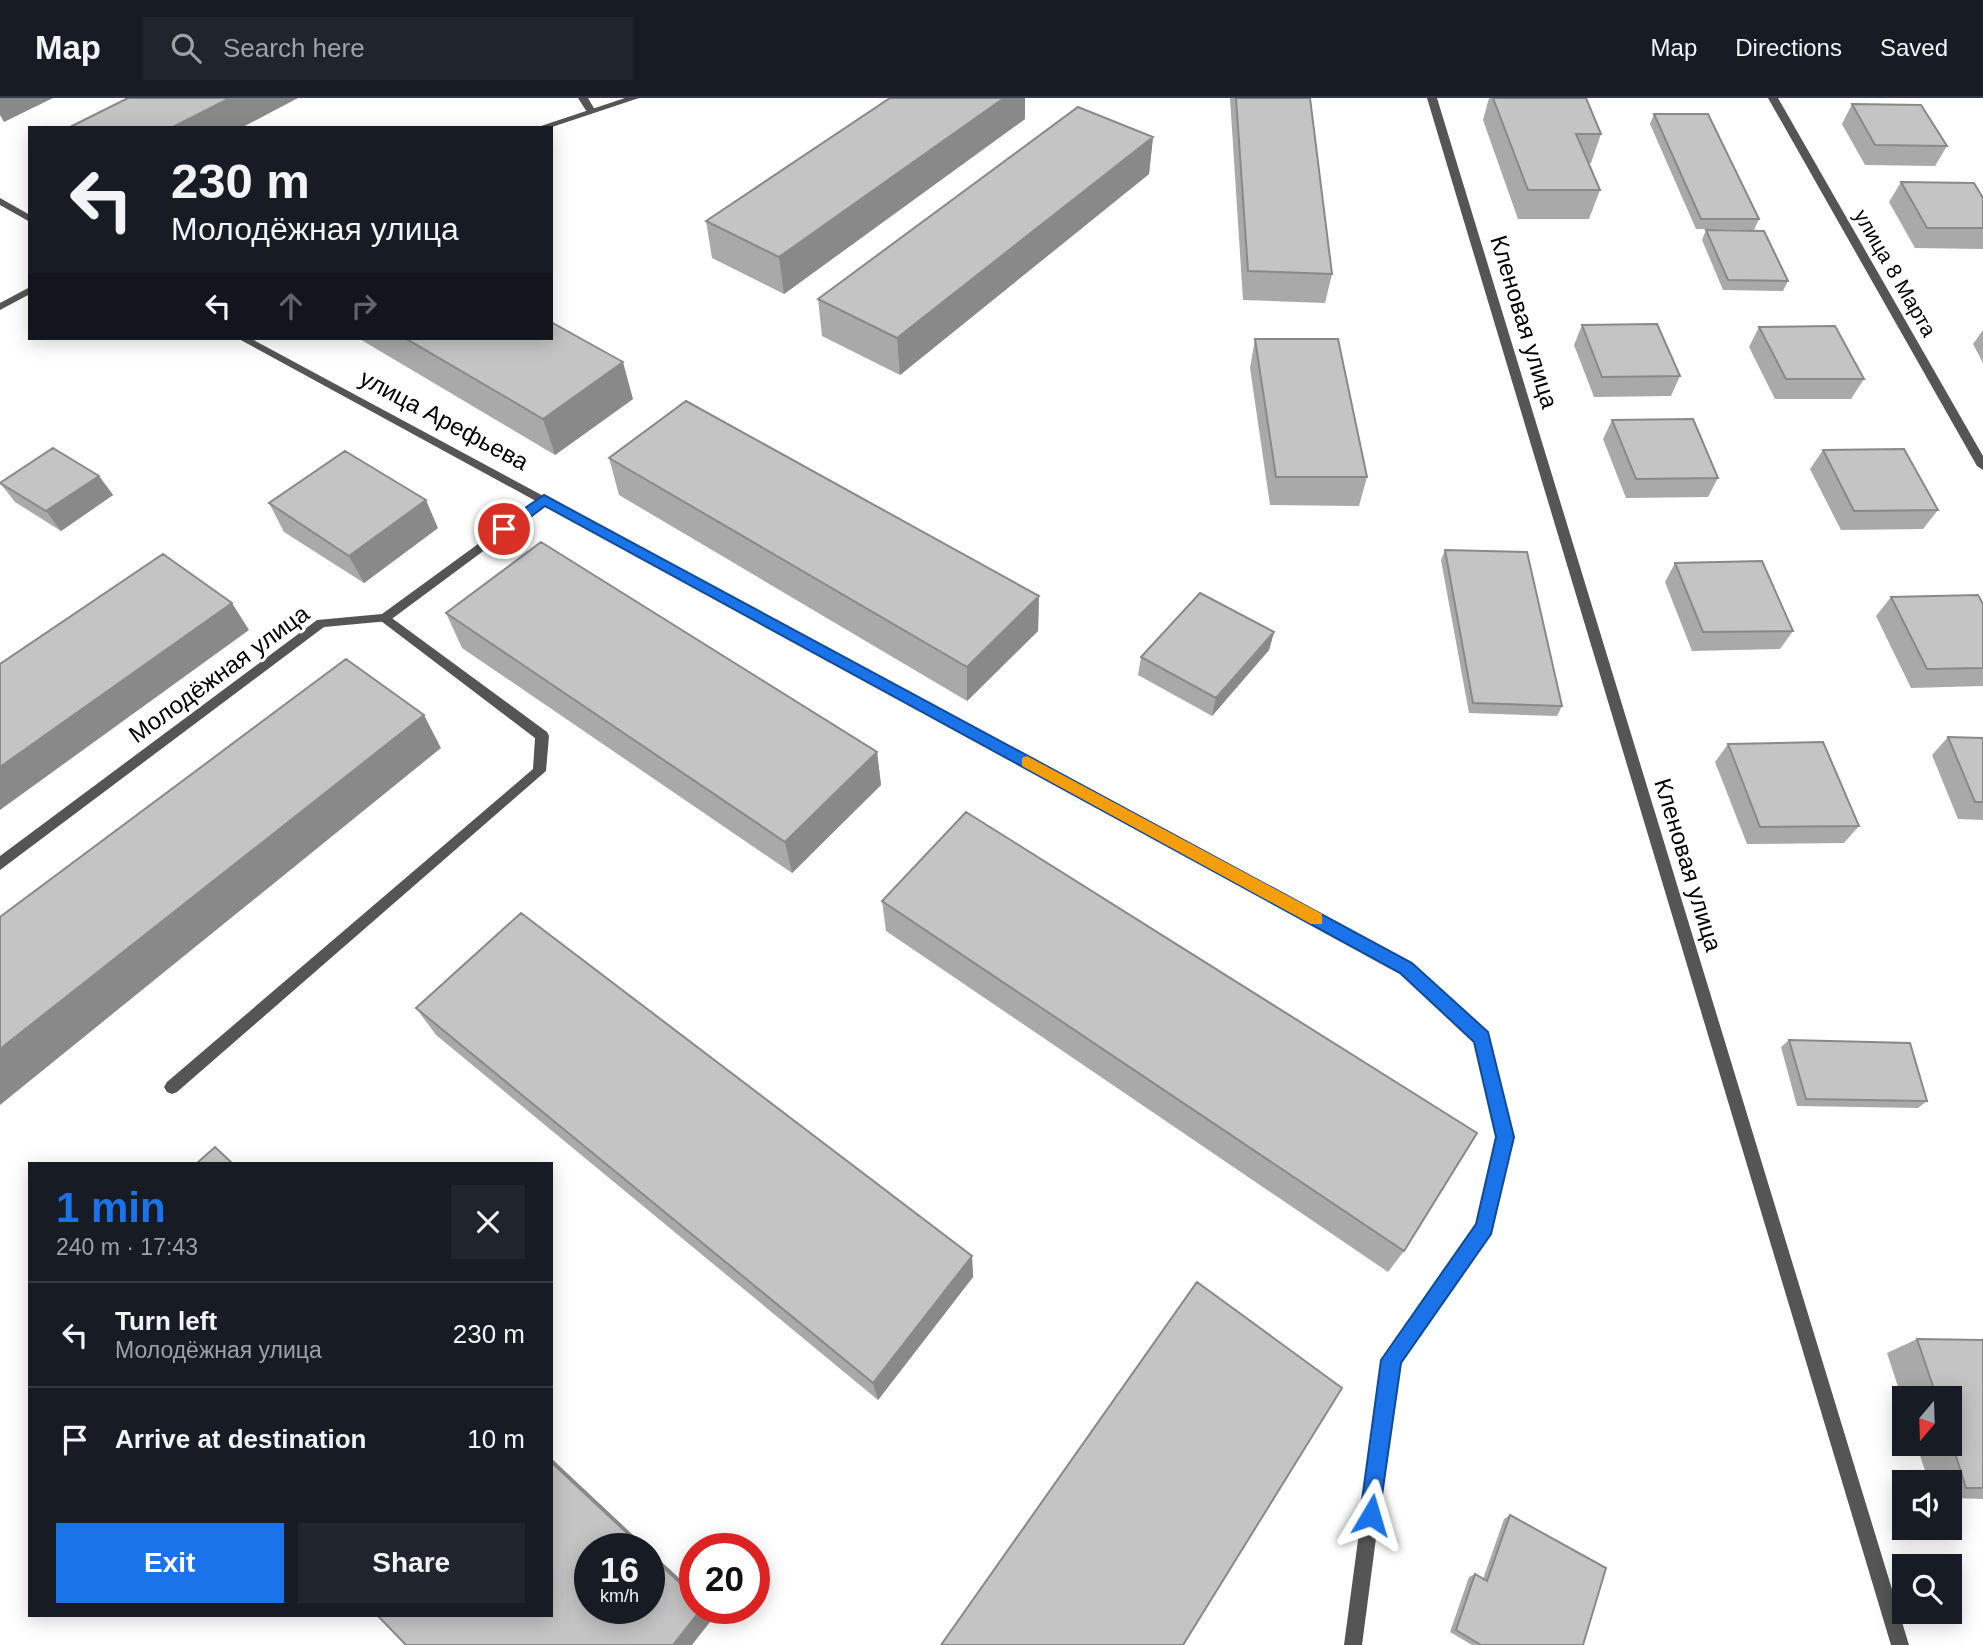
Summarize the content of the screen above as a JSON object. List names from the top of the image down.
{
  "streets": {
    "street": [
      "улица 8 Марта",
      "Кленовая улица",
      "улица Арефьева",
      "Молодёжная улица"
    ]
  },
  "north": "bottom",
  "page": {
    "header": "Map",
    "search": "Search here",
    "nav": ["Map", "Directions", "Saved"],
    "turn": ["230 m", "Молодёжная улица"],
    "heading": ["1 min", "240 m · 17:43"],
    "list": [
      {
        "name": "Turn left",
        "note": "Молодёжная улица",
        "value": "230 m"
      },
      {
        "name": "Arrive at destination",
        "value": "10 m"
      }
    ],
    "buttons": ["Exit", "Share"],
    "speed": "16 km/h",
    "limit": "20"
  }
}
